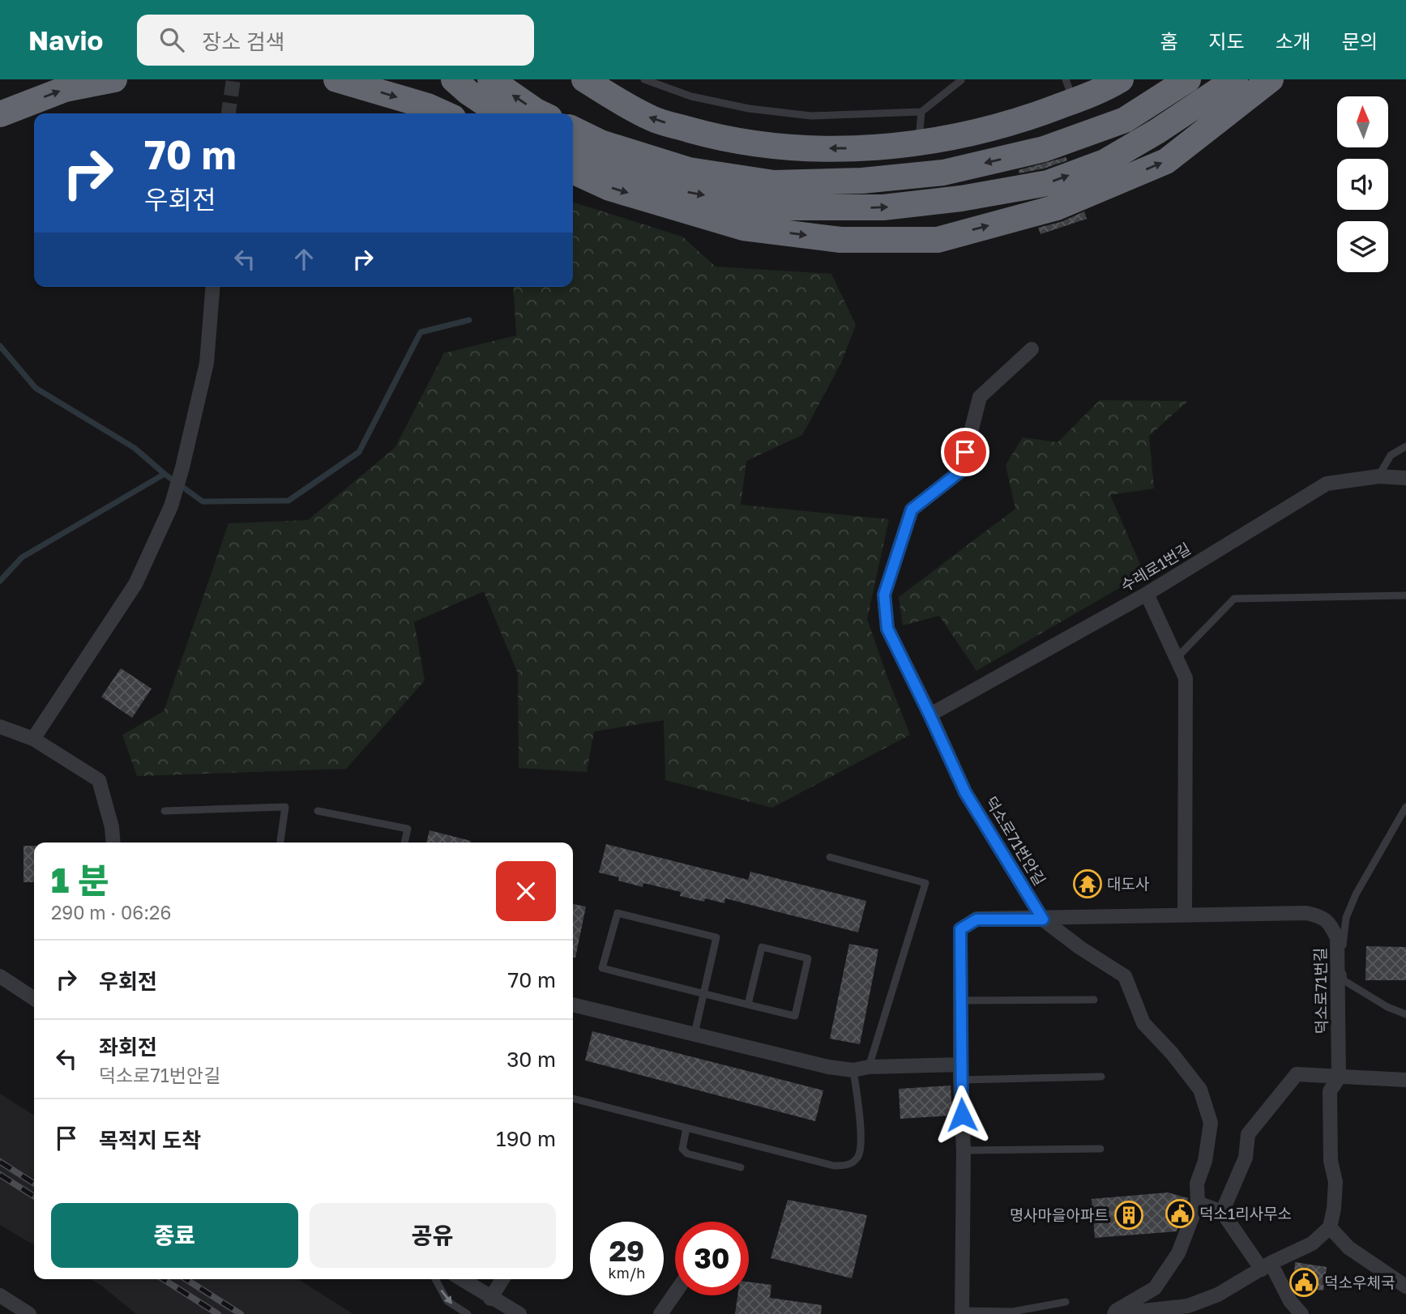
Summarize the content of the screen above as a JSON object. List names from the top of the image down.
{
  "streets": {
    "street": ["수레로1번길", "덕소로71번안길", "덕소로71번길"]
  },
  "crossings": [
    ["수레로1번길", "덕소로71번안길"],
    ["덕소로71번안길", "덕소로71번길"]
  ],
  "places": {
    "temple": ["대도사"],
    "public building": ["덕소1리사무소", "덕소우체국"],
    "building": ["명사마을아파트"]
  },
  "north": "top",
  "page": {
    "header": "Navio",
    "search": "장소 검색",
    "nav": [
      "홈",
      "지도",
      "소개",
      "문의"
    ],
    "turn": ["70 m", "우회전"],
    "heading": ["1 분", "290 m · 06:26"],
    "list": [
      {
        "name": "우회전",
        "value": "70 m"
      },
      {
        "name": "좌회전",
        "note": "덕소로71번안길",
        "value": "30 m"
      },
      {
        "name": "목적지 도착",
        "value": "190 m"
      }
    ],
    "buttons": ["종료", "공유"],
    "speed": "29 km/h",
    "limit": "30"
  }
}
